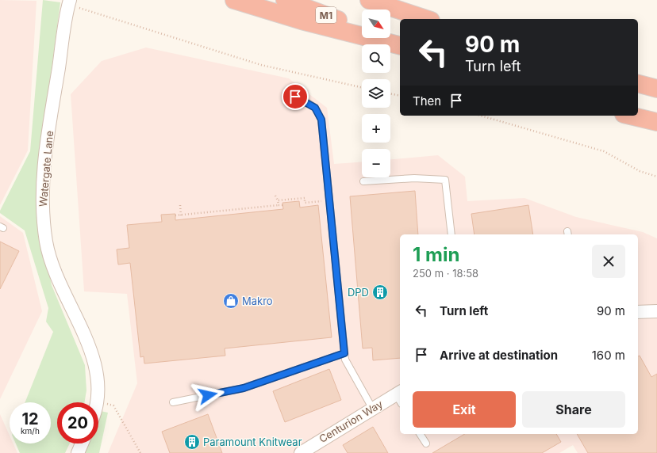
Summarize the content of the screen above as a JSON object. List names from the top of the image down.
{
  "streets": {
    "highway": ["M1"],
    "street": ["Watergate Lane", "Centurion Way"]
  },
  "places": {
    "building": ["DPD", "Paramount Knitwear"],
    "shop": ["Makro"]
  },
  "north": "bottom right",
  "page": {
    "map_buttons": ["+", "−"],
    "turn": ["90 m", "Turn left"],
    "then": "Then",
    "heading": ["1 min", "250 m · 18:58"],
    "list": [
      {
        "name": "Turn left",
        "value": "90 m"
      },
      {
        "name": "Arrive at destination",
        "value": "160 m"
      }
    ],
    "buttons": ["Exit", "Share"],
    "speed": "12 km/h",
    "limit": "20"
  }
}
